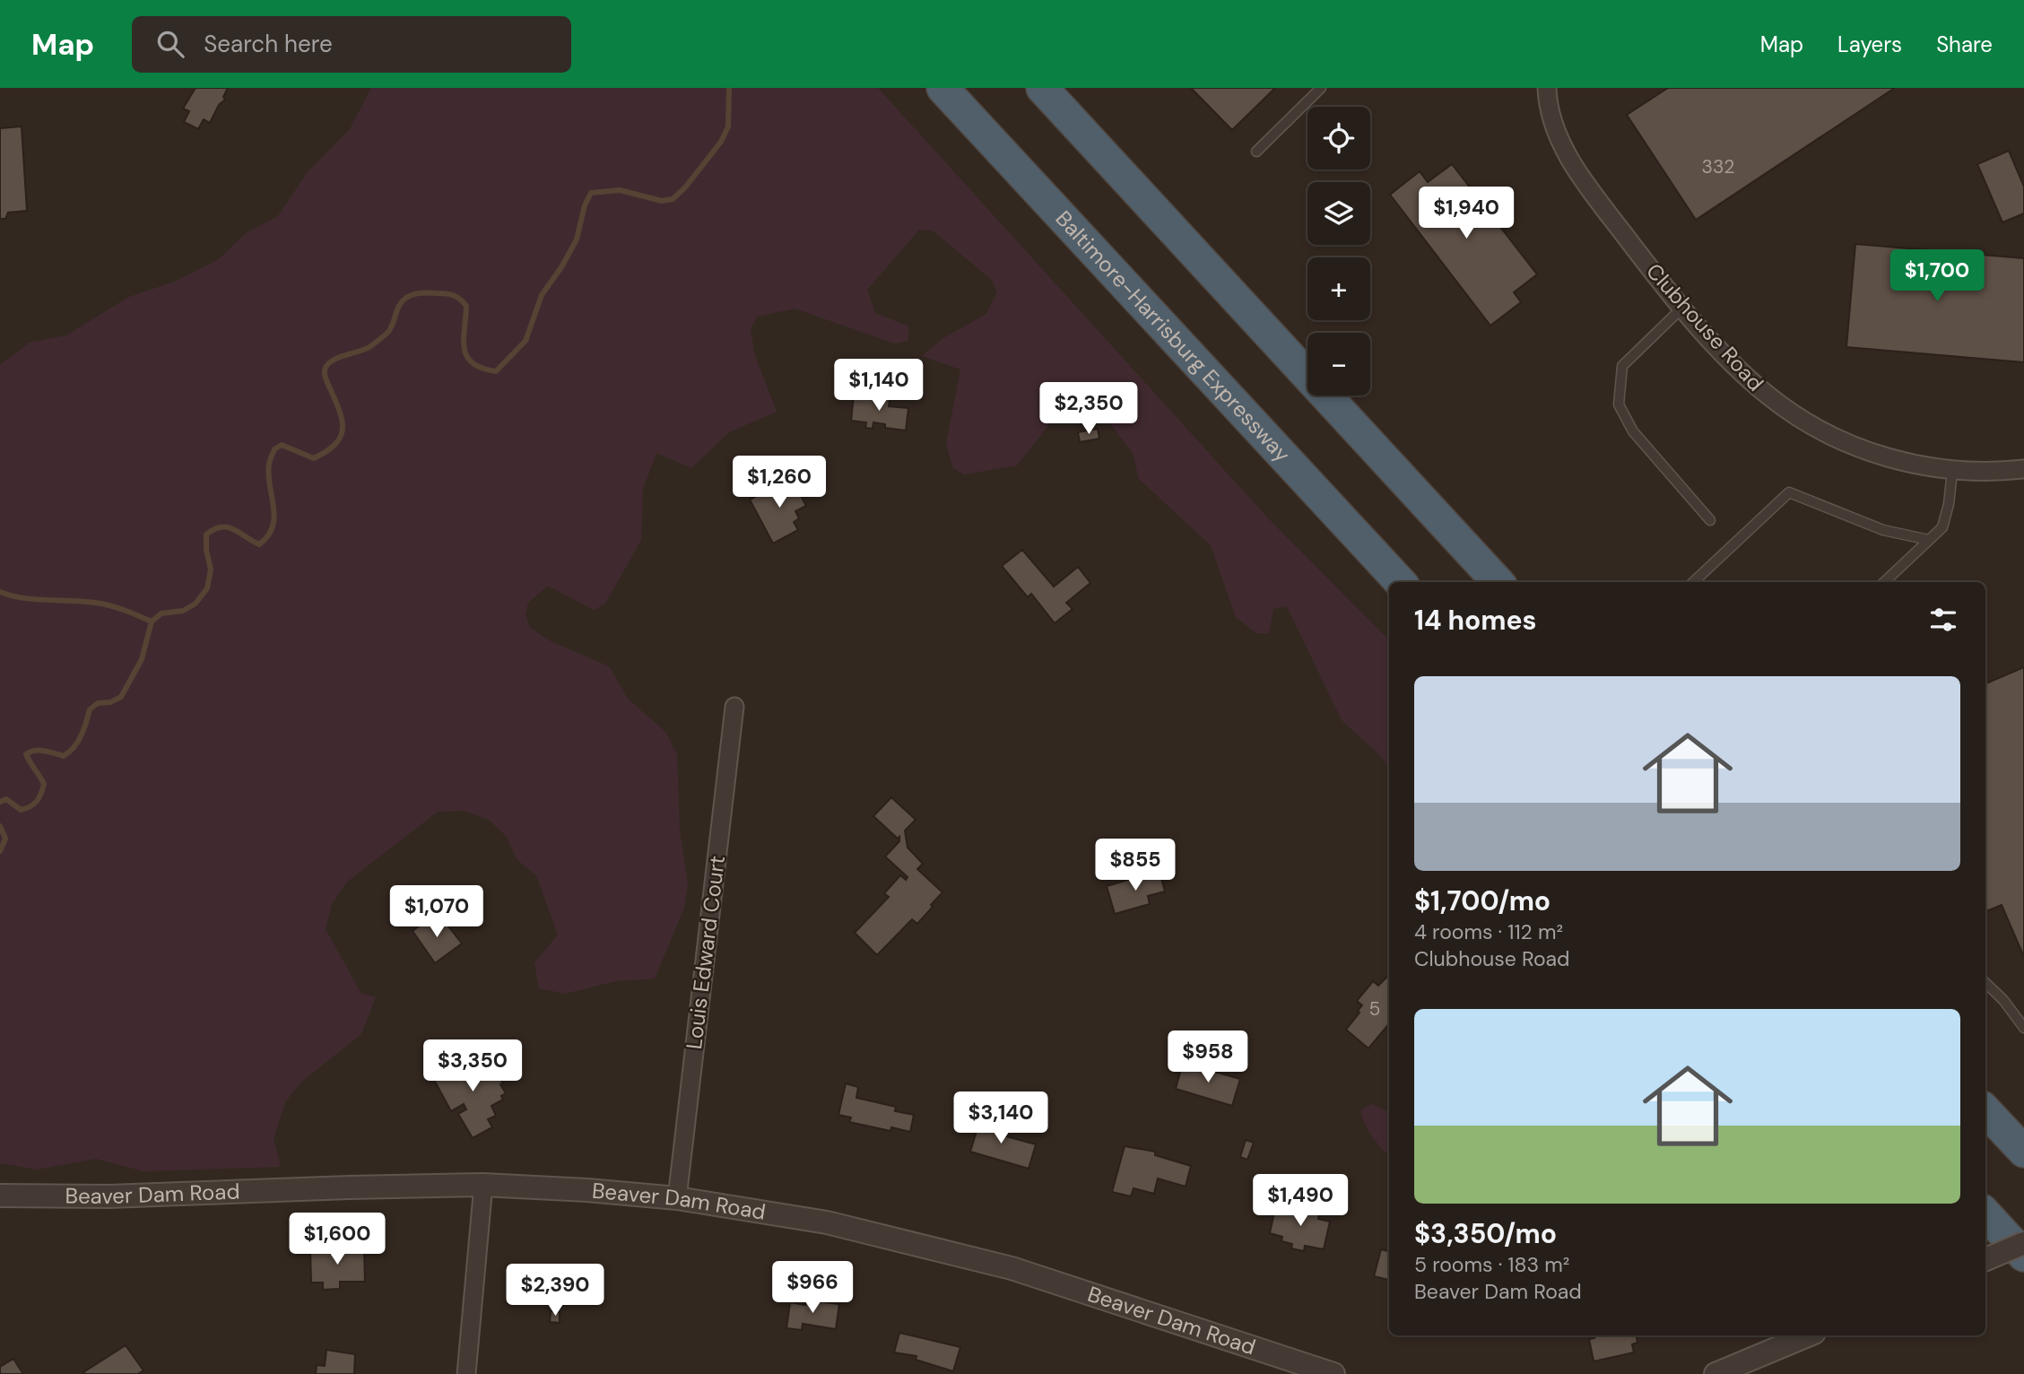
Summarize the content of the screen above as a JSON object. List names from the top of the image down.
{
  "streets": {
    "highway": ["Baltimore-Harrisburg Expressway"],
    "street": ["Clubhouse Road", "Louis Edward Court", "Beaver Dam Road"]
  },
  "crossings": [
    ["Louis Edward Court", "Beaver Dam Road"]
  ],
  "house_numbers": ["332", "5"],
  "page": {
    "header": "Map",
    "search": "Search here",
    "nav": ["Map", "Layers", "Share"],
    "map_buttons": ["+", "−"],
    "price": [
      "$1,940",
      "$1,700",
      "$1,140",
      "$2,350",
      "$1,260",
      "$855",
      "$1,070",
      "$958",
      "$3,350",
      "$3,140",
      "$1,490",
      "$1,600",
      "$966",
      "$2,390"
    ],
    "heading": "14 homes",
    "list": [
      {
        "name": "$1,700/mo",
        "note": "4 rooms · 112 m² · Clubhouse Road"
      },
      {
        "name": "$3,350/mo",
        "note": "5 rooms · 183 m² · Beaver Dam Road"
      }
    ]
  }
}
